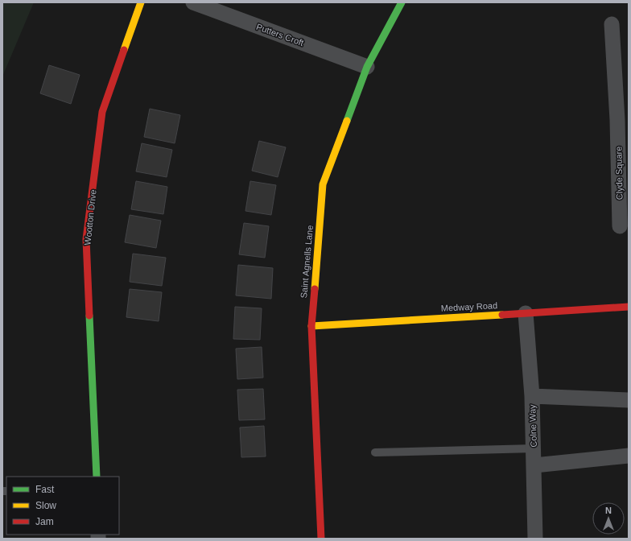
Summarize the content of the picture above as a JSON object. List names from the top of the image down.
{
  "streets": {
    "street": [
      "Putters Croft",
      "Clyde Square",
      "Wootton Drive",
      "Saint Agnells Lane",
      "Medway Road",
      "Colne Way"
    ]
  },
  "crossings": [
    ["Putters Croft", "Saint Agnells Lane"],
    ["Saint Agnells Lane", "Medway Road"],
    ["Medway Road", "Colne Way"]
  ],
  "legend": ["Fast", "Slow", "Jam"],
  "north": "top"
}
